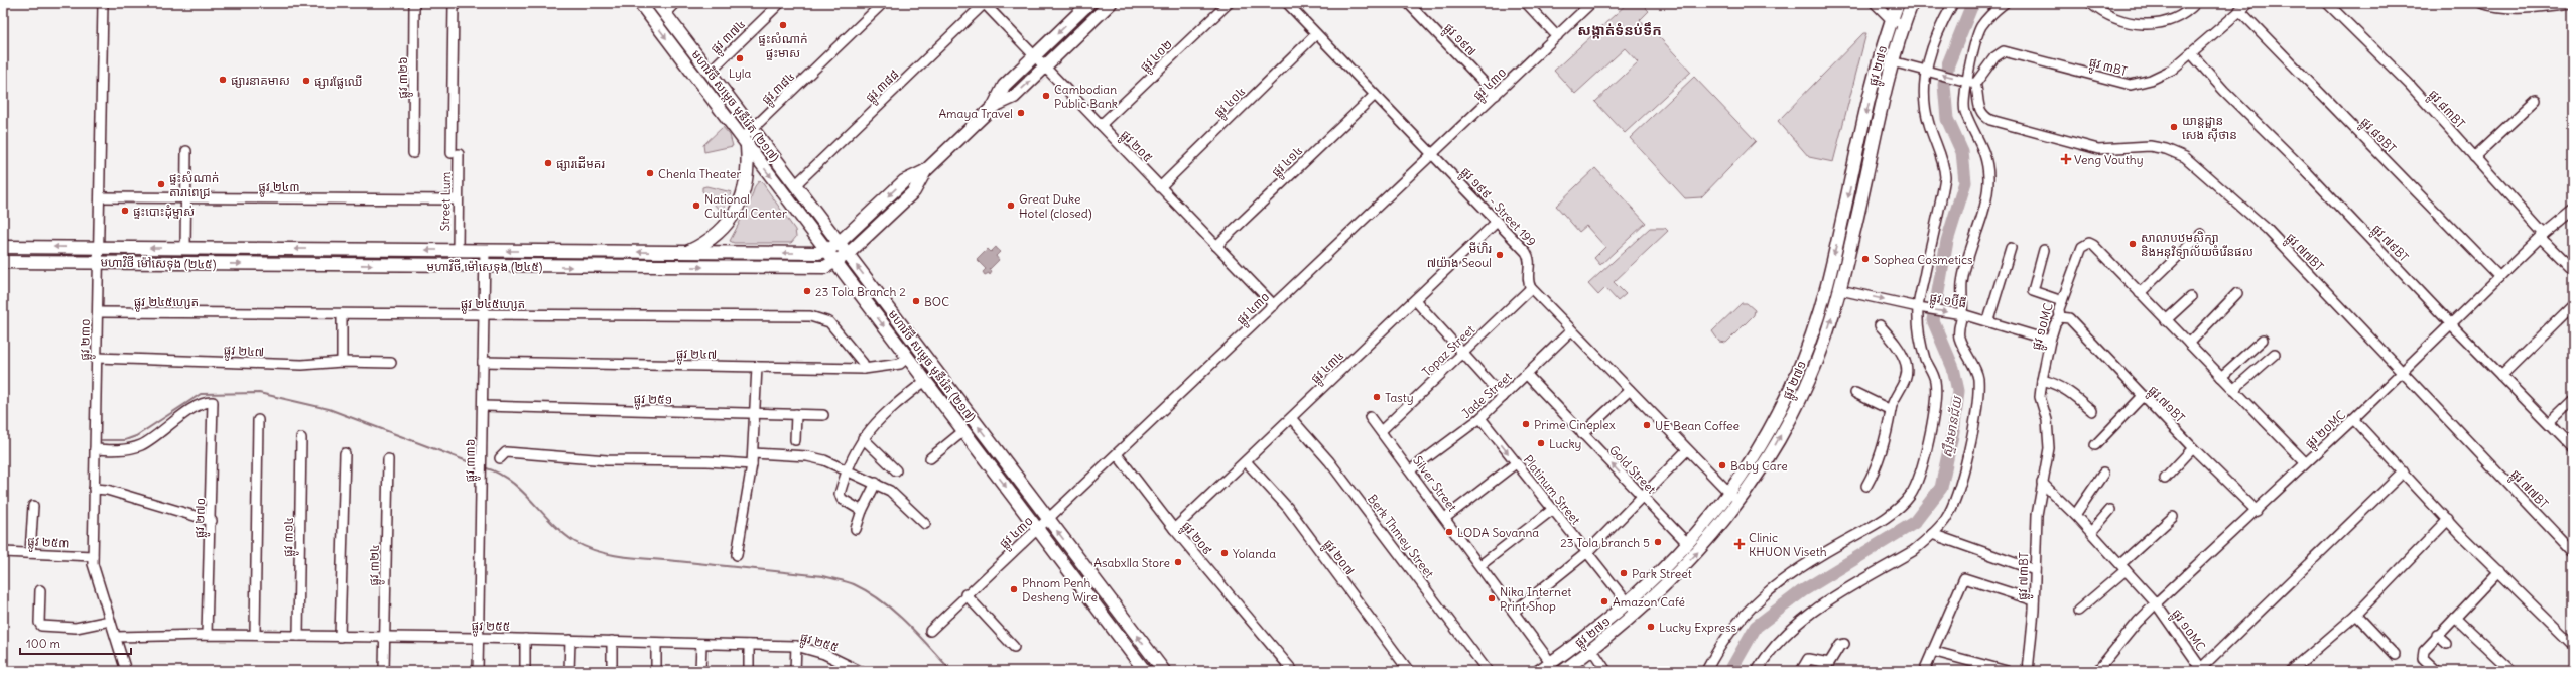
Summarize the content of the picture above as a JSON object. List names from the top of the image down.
{
  "streets": {
    "main road": ["ផ្លូវ ២៧១", "មហាវិថី សម្តេច មុនីរ៉េត (២១៧)", "មហាវិថី ម៉ៅសេទុង (២៤៥)"],
    "street": [
      "ផ្លូវ ៣៧៤",
      "ផ្លូវ ១៩៧",
      "ផ្លូវ ៤០២",
      "ផ្លូវ ៣BT",
      "ផ្លូវ ៣២៦",
      "ផ្លូវ ៤៣០",
      "ផ្លូវ ៣៨៨",
      "ផ្លូវ ៣៨៤",
      "ផ្លូវ ៤០៤",
      "ផ្លូវ ៨៣BT",
      "ផ្លូវ ៨១BT",
      "ផ្លូវ ២០៥",
      "ផ្លូវ ៤១៤",
      "ផ្លូវ ២៤៣",
      "Street Lum",
      "ផ្លូវ ១៩៩ - Street 199",
      "ផ្លូវ ៧៩BT",
      "ផ្លូវ ៧៧BT",
      "ផ្លូវ ១ប៊ីធី",
      "ផ្លូវ ២៤៥ហ្សេត",
      "ផ្លូវ ១០MC",
      "ផ្លូវ ២៣០",
      "ផ្លូវ ២៤៧",
      "Topaz Street",
      "ផ្លូវ ៤៣៤",
      "Jade Street",
      "ផ្លូវ ២៥១",
      "ផ្លូវ ៧១BT",
      "ផ្លូវ ២០MC",
      "ផ្លូវ ៣៣៦",
      "Gold Street",
      "Silver Street",
      "Platinum Street",
      "ផ្លូវ ២៧០",
      "Berk Thmey Street",
      "ផ្លូវ ៣១៤",
      "ផ្លូវ ២០៩",
      "ផ្លូវ ២៥៣",
      "ផ្លូវ ២០៧",
      "ផ្លូវ ៣២៤",
      "ផ្លូវ ៧៣BT",
      "ផ្លូវ ២៥៥"
    ]
  },
  "crossings": [
    ["ផ្លូវ ៣៧៤", "មហាវិថី សម្តេច មុនីរ៉េត (២១៧)"],
    ["ផ្លូវ ១៩៧", "ផ្លូវ ៤៣០"],
    ["ផ្លូវ ៤០២", "ផ្លូវ ២០៥"],
    ["ផ្លូវ ២៧១", "ផ្លូវ ១ប៊ីធី"],
    ["ផ្លូវ ២៧១", "Gold Street"],
    ["ផ្លូវ ២៧១", "Silver Street"],
    ["ផ្លូវ ២៧១", "Platinum Street"],
    ["ផ្លូវ ៣BT", "ផ្លូវ ៨១BT"],
    ["ផ្លូវ ៣BT", "ផ្លូវ ៧៩BT"],
    ["ផ្លូវ ៣BT", "ផ្លូវ ៧៧BT"],
    ["ផ្លូវ ៤៣០", "មហាវិថី សម្តេច មុនីរ៉េត (២១៧)"],
    ["ផ្លូវ ៤៣០", "ផ្លូវ ២០៥"],
    ["ផ្លូវ ៤៣០", "ផ្លូវ ១៩៩ - Street 199"],
    ["ផ្លូវ ៤៣០", "ផ្លូវ ២០៩"],
    ["ផ្លូវ ៣៨៨", "មហាវិថី សម្តេច មុនីរ៉េត (២១៧)"],
    ["ផ្លូវ ៣៨៨", "ផ្លូវ ២០៥"],
    ["ផ្លូវ ៣៨៤", "មហាវិថី សម្តេច មុនីរ៉េត (២១៧)"],
    ["ផ្លូវ ៤០៤", "ផ្លូវ ២០៥"],
    ["ផ្លូវ ៤០៤", "ផ្លូវ ១៩៩ - Street 199"],
    ["មហាវិថី សម្តេច មុនីរ៉េត (២១៧)", "មហាវិថី ម៉ៅសេទុង (២៤៥)"],
    ["មហាវិថី សម្តេច មុនីរ៉េត (២១៧)", "ផ្លូវ ២៤៧"],
    ["ផ្លូវ ៨៣BT", "ផ្លូវ ២០MC"],
    ["ផ្លូវ ៨១BT", "ផ្លូវ ២០MC"],
    ["ផ្លូវ ២០៥", "ផ្លូវ ៤១៤"],
    ["ផ្លូវ ២០៥", "មហាវិថី ម៉ៅសេទុង (២៤៥)"],
    ["ផ្លូវ ៤១៤", "ផ្លូវ ១៩៩ - Street 199"],
    ["ផ្លូវ ២៤៣", "Street Lum"],
    ["ផ្លូវ ២៤៣", "ផ្លូវ ២៣០"],
    ["Street Lum", "មហាវិថី ម៉ៅសេទុង (២៤៥)"],
    ["ផ្លូវ ១៩៩ - Street 199", "Topaz Street"],
    ["ផ្លូវ ១៩៩ - Street 199", "ផ្លូវ ៤៣៤"],
    ["ផ្លូវ ៧៩BT", "ផ្លូវ ២០MC"],
    ["ផ្លូវ ៧៧BT", "ផ្លូវ ២០MC"],
    ["មហាវិថី ម៉ៅសេទុង (២៤៥)", "ផ្លូវ ២៣០"],
    ["មហាវិថី ម៉ៅសេទុង (២៤៥)", "ផ្លូវ ៣៣៦"],
    ["ផ្លូវ ១ប៊ីធី", "ផ្លូវ ១០MC"],
    ["ផ្លូវ ២៤៥ហ្សេត", "ផ្លូវ ២៣០"],
    ["ផ្លូវ ២៤៥ហ្សេត", "ផ្លូវ ២៤៧"],
    ["ផ្លូវ ២៤៥ហ្សេត", "ផ្លូវ ៣៣៦"],
    ["ផ្លូវ ១០MC", "ផ្លូវ ៧១BT"],
    ["ផ្លូវ ១០MC", "ផ្លូវ ២០MC"],
    ["ផ្លូវ ១០MC", "ផ្លូវ ៧៣BT"],
    ["ផ្លូវ ២៣០", "ផ្លូវ ២៤៧"],
    ["ផ្លូវ ២៣០", "ផ្លូវ ២៧០"],
    ["ផ្លូវ ២៣០", "ផ្លូវ ២៥៣"],
    ["ផ្លូវ ២៣០", "ផ្លូវ ២៥៥"],
    ["ផ្លូវ ២៤៧", "ផ្លូវ ៣៣៦"],
    ["Topaz Street", "Silver Street"],
    ["ផ្លូវ ៤៣៤", "Berk Thmey Street"],
    ["ផ្លូវ ៤៣៤", "ផ្លូវ ២០៩"],
    ["ផ្លូវ ៤៣៤", "ផ្លូវ ២០៧"],
    ["Jade Street", "Gold Street"],
    ["Jade Street", "Silver Street"],
    ["Jade Street", "Platinum Street"],
    ["ផ្លូវ ២៥១", "ផ្លូវ ៣៣៦"],
    ["ផ្លូវ ៧១BT", "ផ្លូវ ២០MC"],
    ["ផ្លូវ ៣៣៦", "ផ្លូវ ២៥៥"],
    ["ផ្លូវ ២៧០", "ផ្លូវ ២៥៥"],
    ["ផ្លូវ ៣១៤", "ផ្លូវ ២៥៥"],
    ["ផ្លូវ ៣២៤", "ផ្លូវ ២៥៥"]
  ],
  "one_way": ["ផ្លូវ ១ប៊ីធី"],
  "districts": ["សង្កាត់ទំនប់ទឹក"],
  "water": ["ស្ទឹងមានជ័យ"],
  "places": {
    "other": [
      "ផ្ទះសំណាក់ ផ្ទះមាស",
      "Lyla",
      "ផ្សារនាគមាស",
      "ផ្សារផ្លែឈើ",
      "Cambodian Public Bank",
      "Amaya Travel",
      "យាន្ដដ្ឋាន សេង ស៊ីថាន",
      "ផ្សារដើមគរ",
      "Chenla Theater",
      "ផ្ទះសំណាក់ តារាពេជ្រ",
      "National Cultural Center",
      "Great Duke Hotel (closed)",
      "ផ្ទះបោះដុំម្នាស់",
      "សាលាបឋមសិក្សា និងអនុវិទ្យាល័យចំរើនផល",
      "មីហិរ ៧យ៉ាង Seoul",
      "Sophea Cosmetics",
      "23 Tola Branch 2",
      "BOC",
      "Tasty",
      "Prime Cineplex",
      "UE Bean Coffee",
      "Lucky",
      "Baby Care",
      "LODA Sovanna",
      "23 Tola branch 5",
      "Yolanda",
      "Asabxlla Store",
      "Park Street",
      "Phnom Penh Desheng Wire",
      "Nika Internet Print Shop",
      "Amazon Café",
      "Lucky Express"
    ],
    "health": ["Veng Vouthy", "Clinic KHUON Viseth"]
  },
  "scale_bar": "100 m"
}
